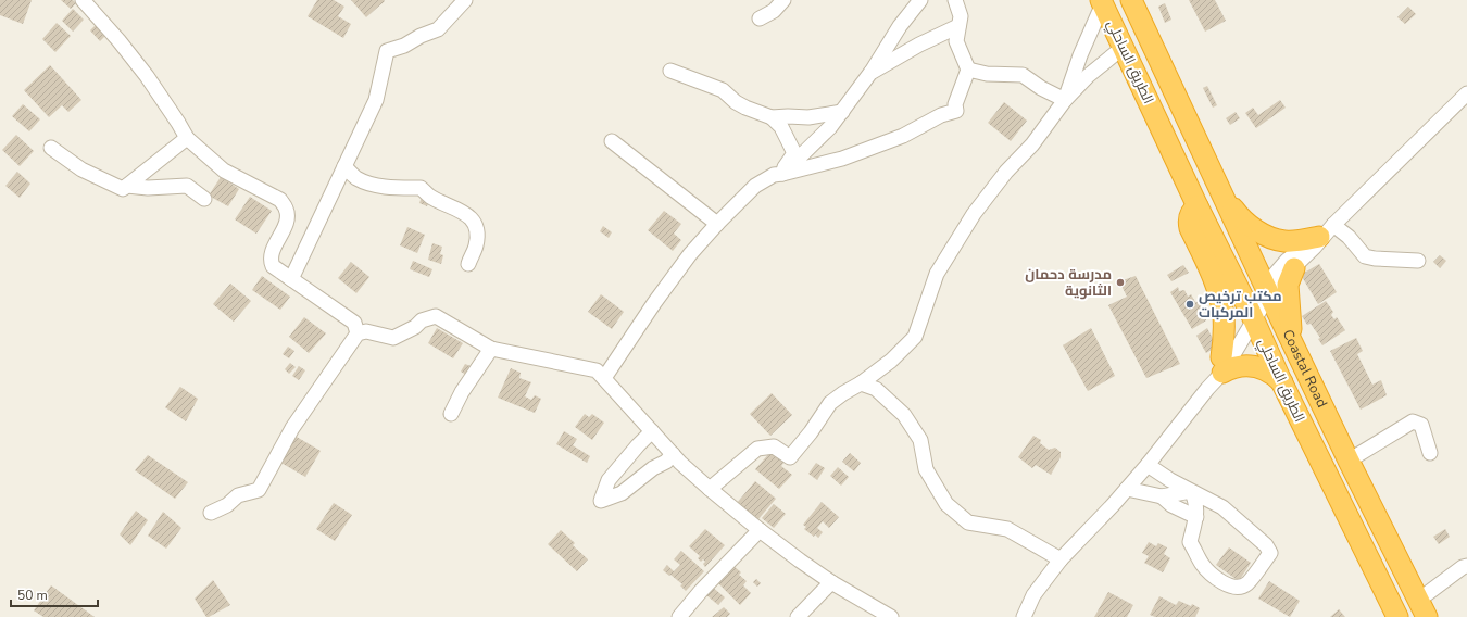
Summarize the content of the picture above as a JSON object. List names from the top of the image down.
{
  "streets": {
    "highway": ["الطريق الساحلي", "Coastal Road"]
  },
  "places": ["مدرسة دحمان الثانوية", "مكتب ترخيص المركبات"],
  "scale_bar": "50 m"
}
